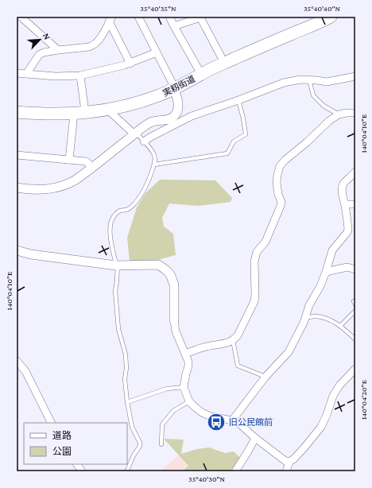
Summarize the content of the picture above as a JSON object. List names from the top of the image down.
{
  "streets": {
    "main road": ["実籾街道"]
  },
  "places": {
    "bus stop": ["旧公民館前"]
  },
  "legend": ["道路", "公園"],
  "north": "top right",
  "coordinates": [
    "35°40'35\"N",
    "35°40'40\"N",
    "140°04'10\"E",
    "140°04'20\"E",
    "35°40'30\"N"
  ]
}
